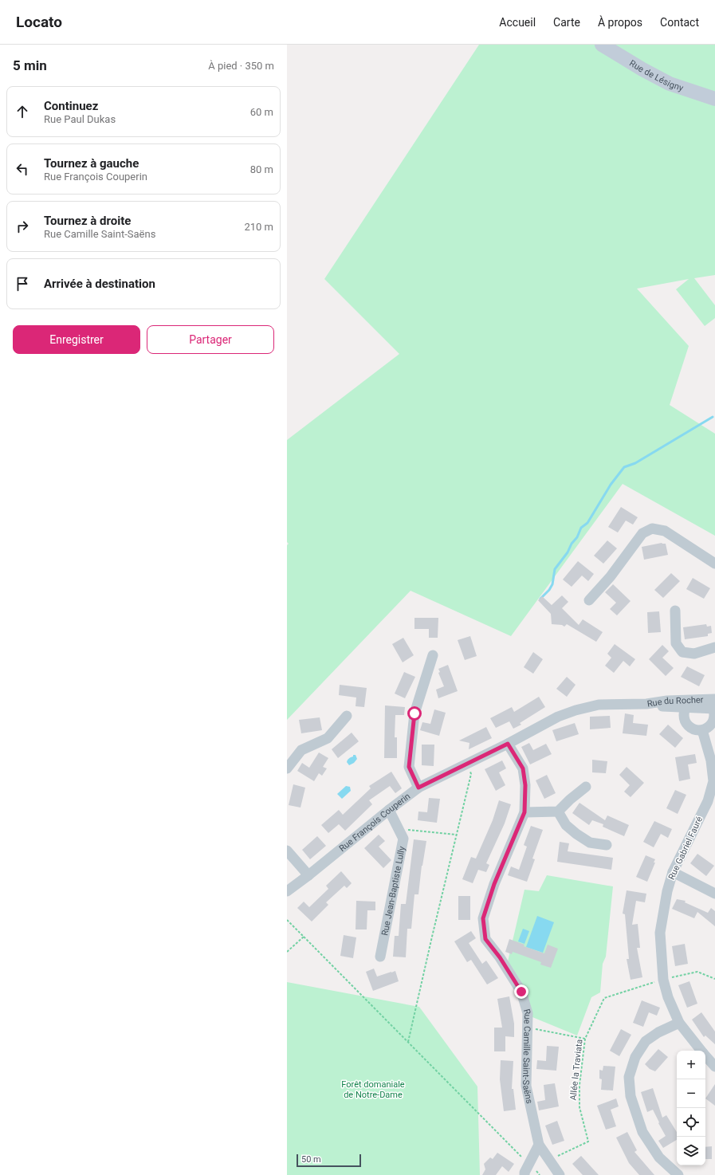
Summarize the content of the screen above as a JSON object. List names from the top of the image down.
{
  "streets": {
    "street": [
      "Rue de Lésigny",
      "Rue du Rocher",
      "Rue François Couperin",
      "Rue Gabriel Fauré",
      "Rue Jean-Baptiste Lully",
      "Rue Camille Saint-Saëns"
    ],
    "path": ["Allée la Traviata"]
  },
  "crossings": [
    ["Rue du Rocher", "Rue François Couperin"],
    ["Rue du Rocher", "Rue Gabriel Fauré"],
    ["Rue François Couperin", "Rue Jean-Baptiste Lully"],
    ["Rue François Couperin", "Rue Camille Saint-Saëns"],
    ["Rue Gabriel Fauré", "Allée la Traviata"],
    ["Rue Camille Saint-Saëns", "Allée la Traviata"]
  ],
  "parks": ["Forêt domaniale de Notre-Dame"],
  "scale_bar": "50 m",
  "page": {
    "header": "Locato",
    "nav": [
      "Accueil",
      "Carte",
      "À propos",
      "Contact"
    ],
    "heading": ["5 min", "À pied · 350 m"],
    "list": [
      ["Continuez", "Rue Paul Dukas", "60 m"],
      ["Tournez à gauche", "Rue François Couperin", "80 m"],
      ["Tournez à droite", "Rue Camille Saint-Saëns", "210 m"],
      "Arrivée à destination"
    ],
    "buttons": ["Enregistrer", "Partager"],
    "map_buttons": ["+", "−"],
    "scale": "50 m"
  }
}
